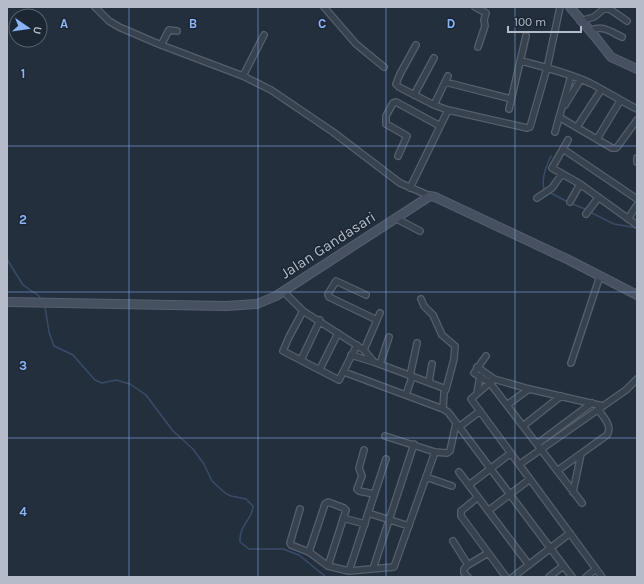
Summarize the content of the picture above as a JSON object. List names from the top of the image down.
{
  "streets": {
    "street": ["Jalan Gandasari"]
  },
  "scale_bar": "100 m",
  "north": "right",
  "grid": {
    "columns": [
      "A",
      "B",
      "C",
      "D"
    ],
    "rows": [
      "1",
      "2",
      "3",
      "4"
    ]
  }
}
